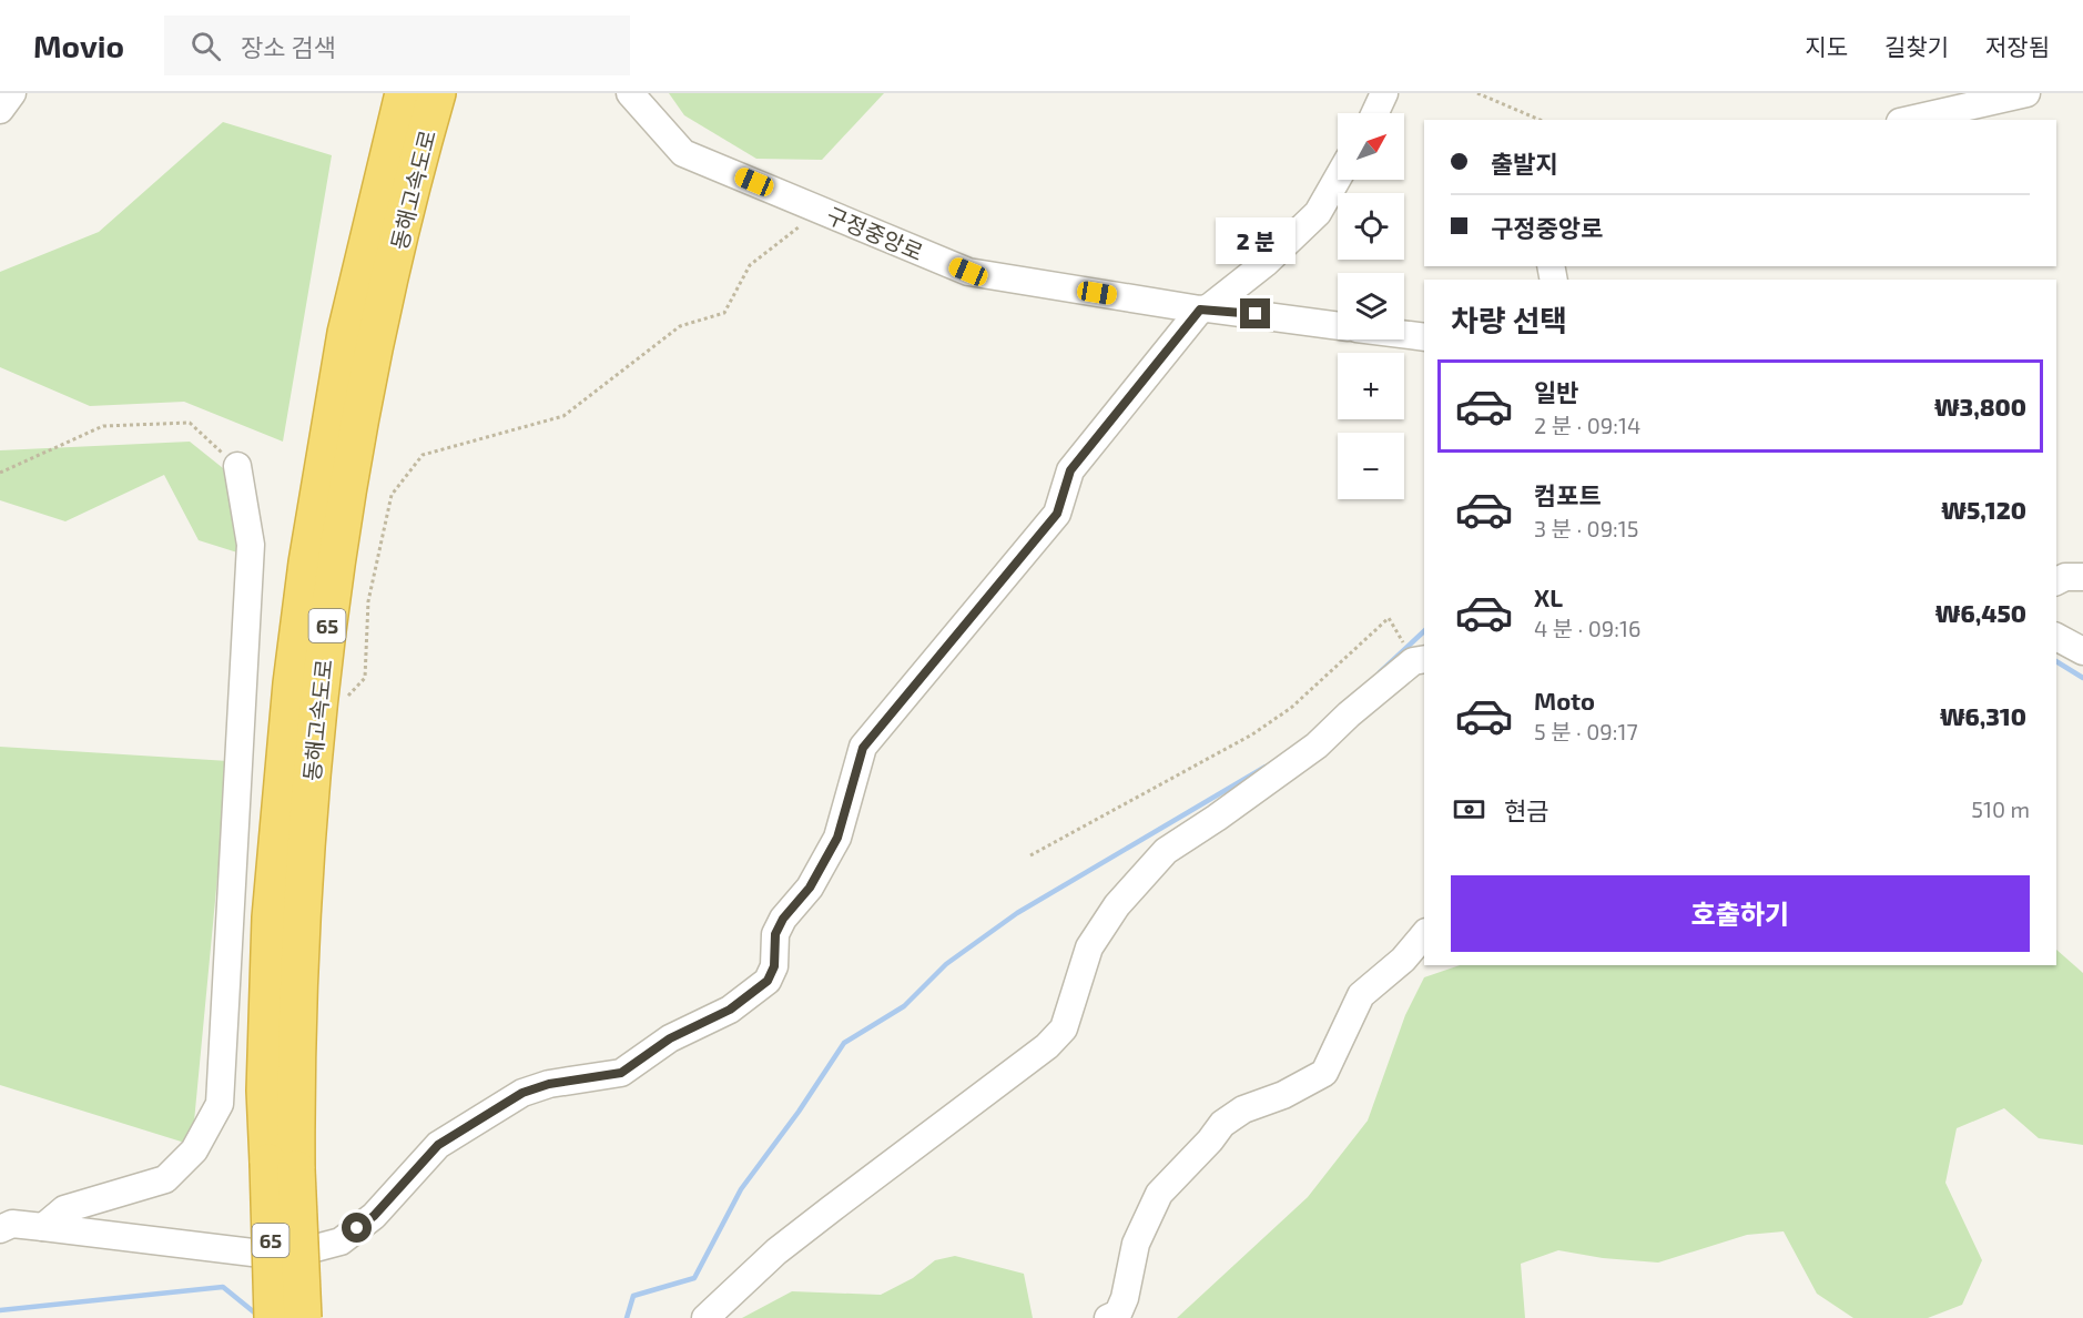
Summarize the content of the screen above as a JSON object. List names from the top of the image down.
{
  "streets": {
    "highway": ["동해고속도로", "65"],
    "street": ["구정중앙로"]
  },
  "north": "top right",
  "page": {
    "header": "Movio",
    "search": "장소 검색",
    "nav": ["지도", "길찾기", "저장됨"],
    "map_buttons": ["+", "−"],
    "banner": ["출발지", "구정중앙로"],
    "bubble": "2 분",
    "heading": "차량 선택",
    "list": [
      {
        "name": "일반",
        "note": "2 분 · 09:14",
        "value": "₩3,800"
      },
      {
        "name": "컴포트",
        "note": "3 분 · 09:15",
        "value": "₩5,120"
      },
      {
        "name": "XL",
        "note": "4 분 · 09:16",
        "value": "₩6,450"
      },
      {
        "name": "Moto",
        "note": "5 분 · 09:17",
        "value": "₩6,310"
      }
    ],
    "pay": ["현금", "510 m"],
    "buttons": "호출하기"
  }
}
